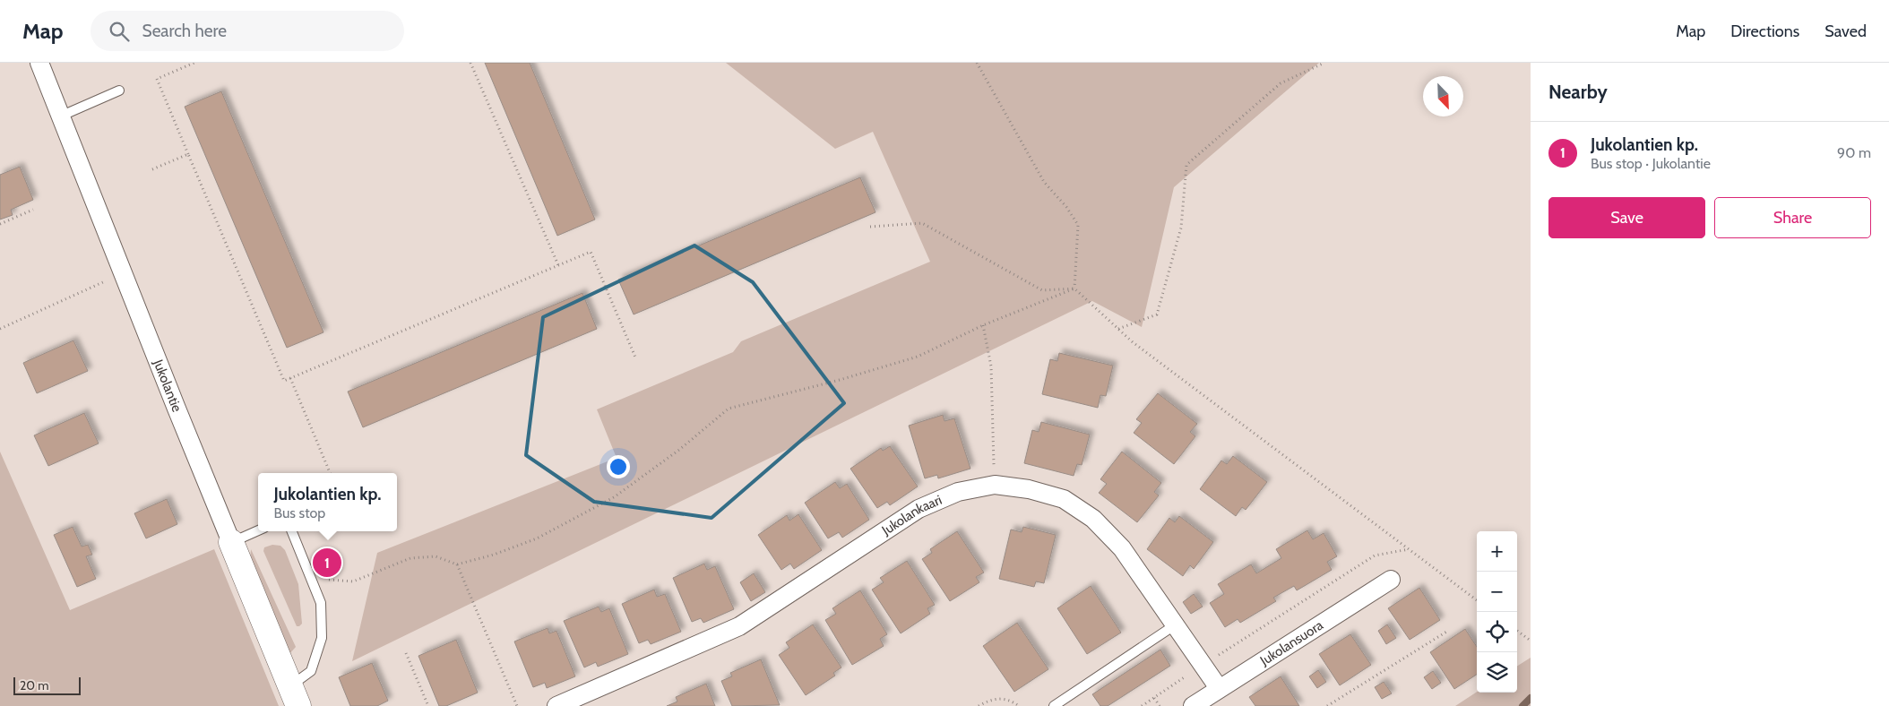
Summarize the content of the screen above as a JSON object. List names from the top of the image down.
{
  "streets": {
    "street": ["Jukolantie", "Jukolankaari", "Jukolansuora"]
  },
  "crossings": [
    ["Jukolankaari", "Jukolansuora"]
  ],
  "scale_bar": "20 m",
  "north": "bottom right",
  "page": {
    "header": "Map",
    "search": "Search here",
    "nav": ["Map", "Directions", "Saved"],
    "heading": "Nearby",
    "list": [
      {
        "mark": "1",
        "name": "Jukolantien kp.",
        "note": "Bus stop · Jukolantie",
        "value": "90 m"
      }
    ],
    "buttons": ["Save", "Share"],
    "popup": ["Jukolantien kp.", "Bus stop"],
    "map_buttons": ["+", "−"],
    "pins": "1",
    "scale": "20 m"
  }
}
